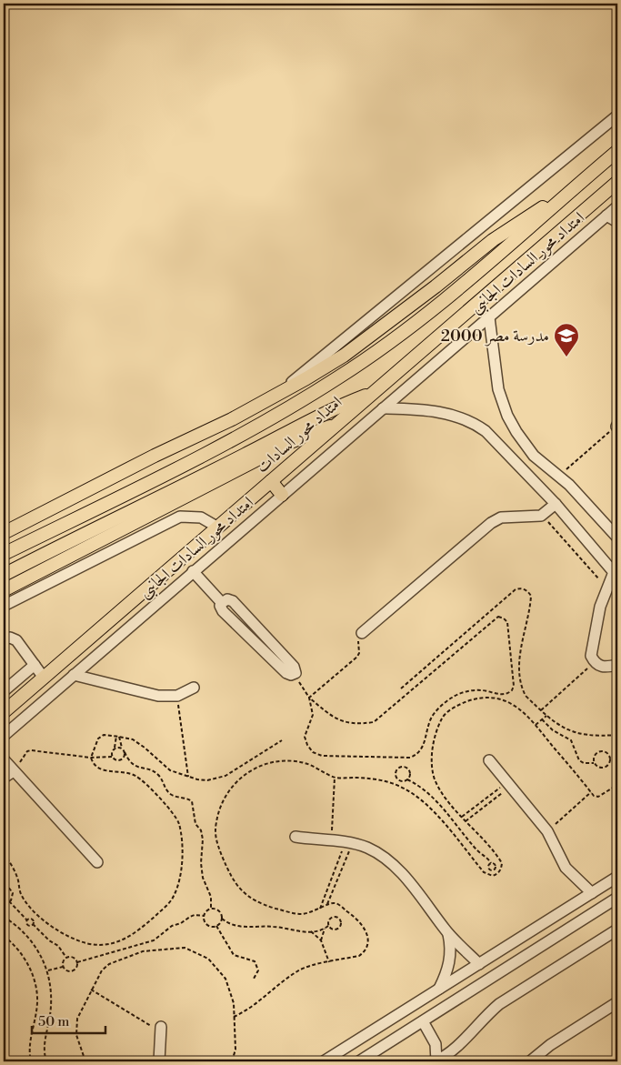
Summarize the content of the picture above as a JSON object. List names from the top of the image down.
{
  "streets": {
    "main road": ["امتداد محور السادات"],
    "street": ["امتداد محور السادات الجانبى"]
  },
  "places": {
    "school or university": ["مدرسة مصر 2000"]
  },
  "scale_bar": "50 m"
}
